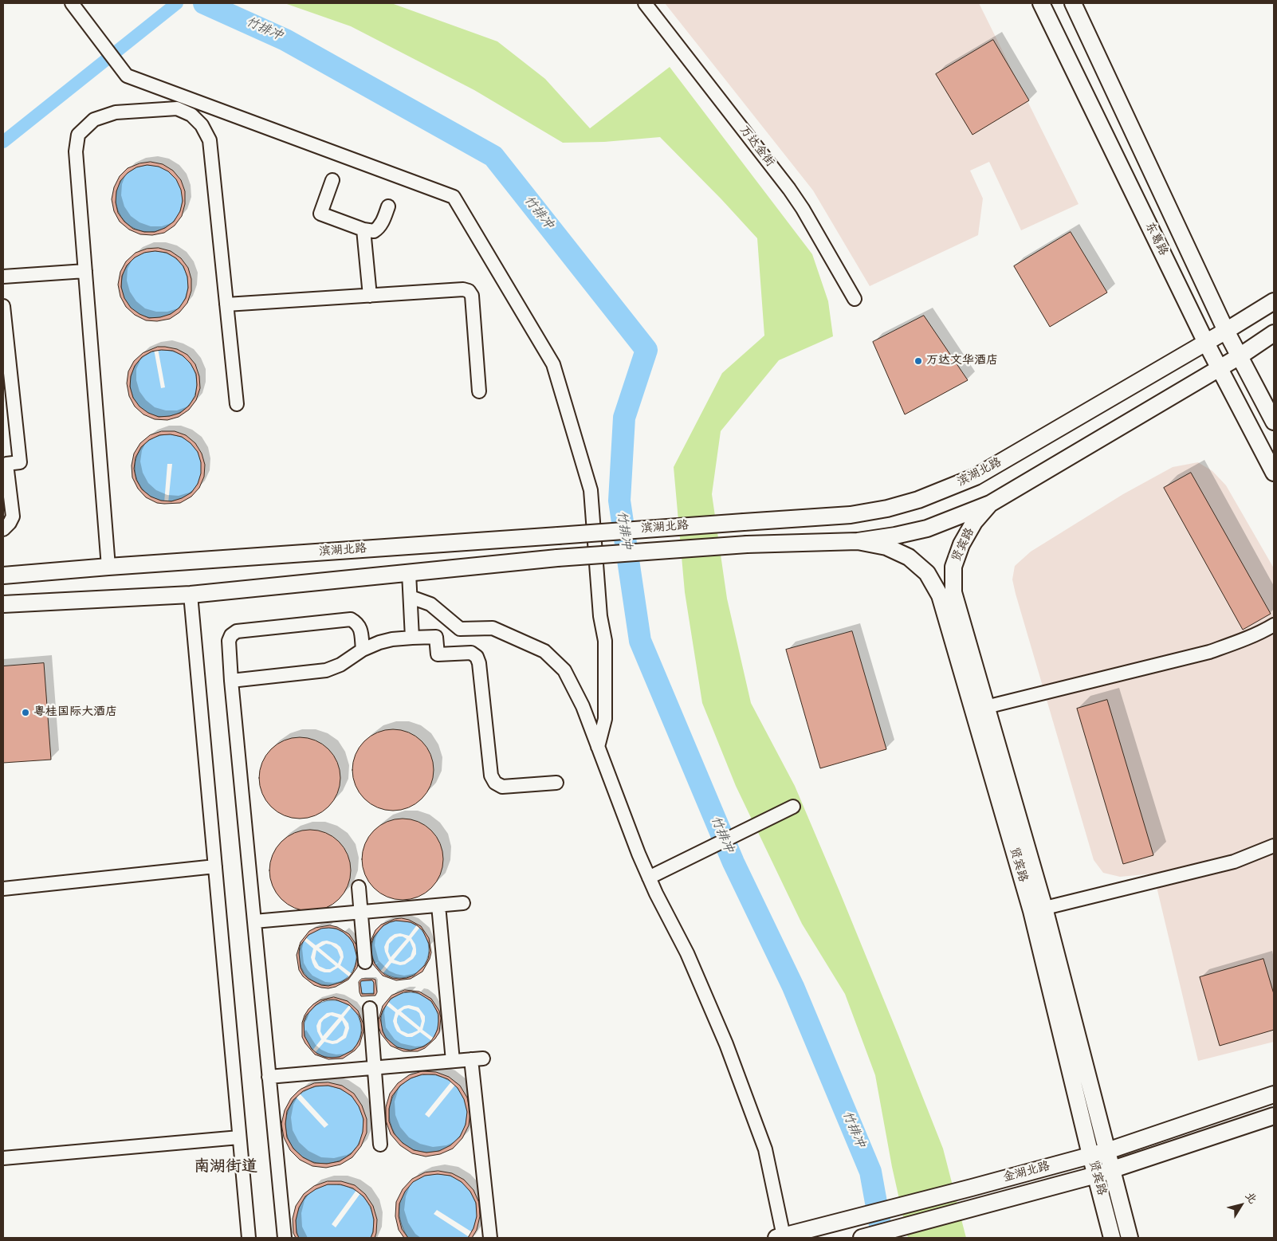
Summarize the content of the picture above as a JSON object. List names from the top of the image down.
{
  "streets": {
    "main road": [
      "东葛路",
      "滨湖北路",
      "贤宾路",
      "金湖北路"
    ],
    "street": ["万达金街"]
  },
  "crossings": [
    ["东葛路", "滨湖北路"],
    ["滨湖北路", "贤宾路"],
    ["贤宾路", "金湖北路"]
  ],
  "districts": ["南湖街道"],
  "water": ["竹排冲"],
  "places": ["万达文华酒店", "粤桂国际大酒店"],
  "north": "top right"
}
